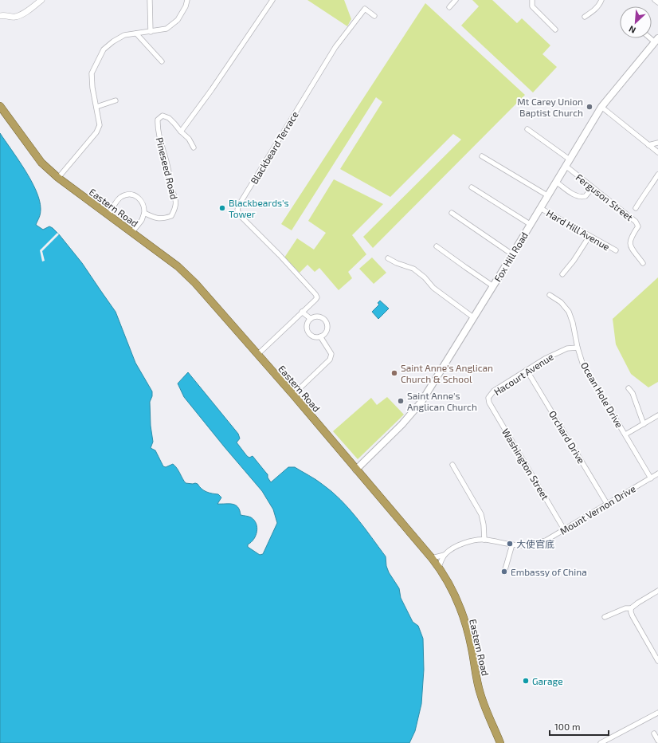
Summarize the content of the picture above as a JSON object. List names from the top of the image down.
{
  "streets": {
    "highway": ["Eastern Road"],
    "main road": ["Fox Hill Road"],
    "street": [
      "Blackbeard Terrace",
      "Pineseed Road",
      "Ferguson Street",
      "Hard Hill Avenue",
      "Hacourt Avenue",
      "Ocean Hole Drive",
      "Orchard Drive",
      "Washington Street",
      "Mount Vernon Drive"
    ]
  },
  "crossings": [
    ["Blackbeard Terrace", "Eastern Road"],
    ["Pineseed Road", "Eastern Road"],
    ["Ferguson Street", "Fox Hill Road"],
    ["Eastern Road", "Fox Hill Road"],
    ["Hard Hill Avenue", "Fox Hill Road"],
    ["Hacourt Avenue", "Ocean Hole Drive"],
    ["Hacourt Avenue", "Orchard Drive"],
    ["Hacourt Avenue", "Washington Street"],
    ["Ocean Hole Drive", "Mount Vernon Drive"],
    ["Orchard Drive", "Mount Vernon Drive"],
    ["Washington Street", "Mount Vernon Drive"]
  ],
  "places": [
    "Mt Carey Union Baptist Church",
    "Blackbeards's Tower",
    "Saint Anne's Anglican Church & School",
    "Saint Anne's Anglican Church",
    "大使官底",
    "Embassy of China",
    "Garage"
  ],
  "scale_bar": "100 m",
  "north": "bottom left"
}
